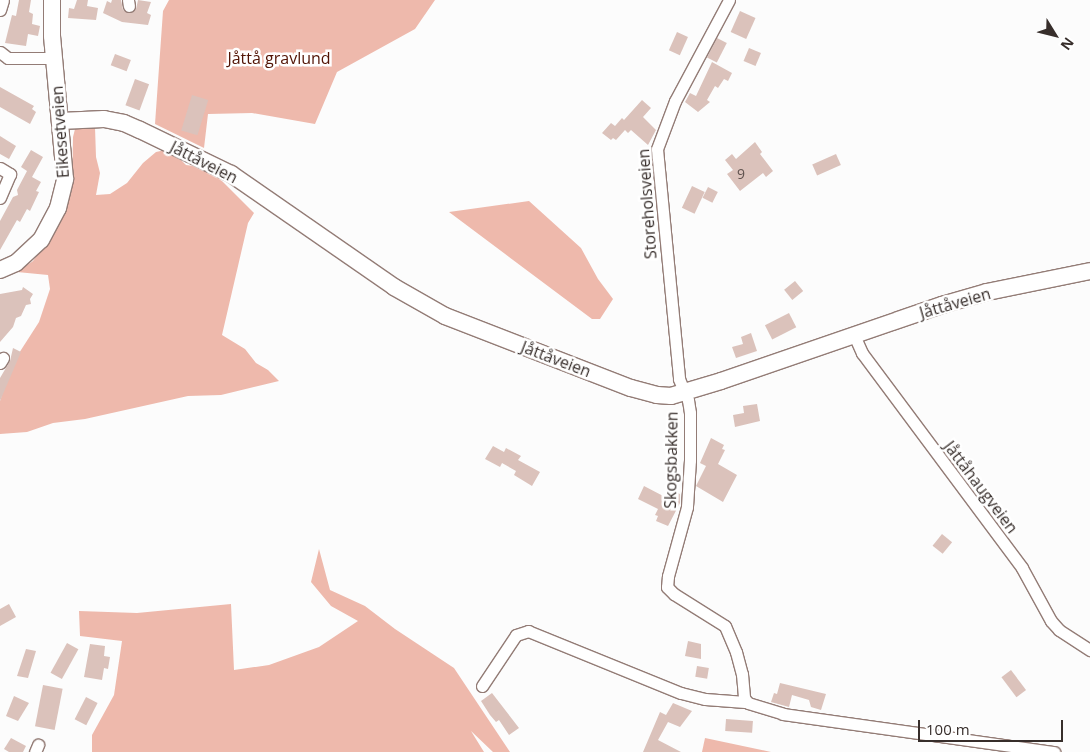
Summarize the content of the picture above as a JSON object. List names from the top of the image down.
{
  "streets": {
    "main road": ["Eikesetveien", "Jåttåveien"],
    "street": ["Storeholsveien", "Skogsbakken", "Jåttåhaugveien"]
  },
  "crossings": [
    ["Eikesetveien", "Jåttåveien"],
    ["Jåttåveien", "Storeholsveien"],
    ["Jåttåveien", "Skogsbakken"],
    ["Jåttåveien", "Jåttåhaugveien"],
    ["Storeholsveien", "Skogsbakken"]
  ],
  "parks": ["Jåttå gravlund"],
  "house_numbers": ["9"],
  "scale_bar": "100 m",
  "north": "bottom right"
}
